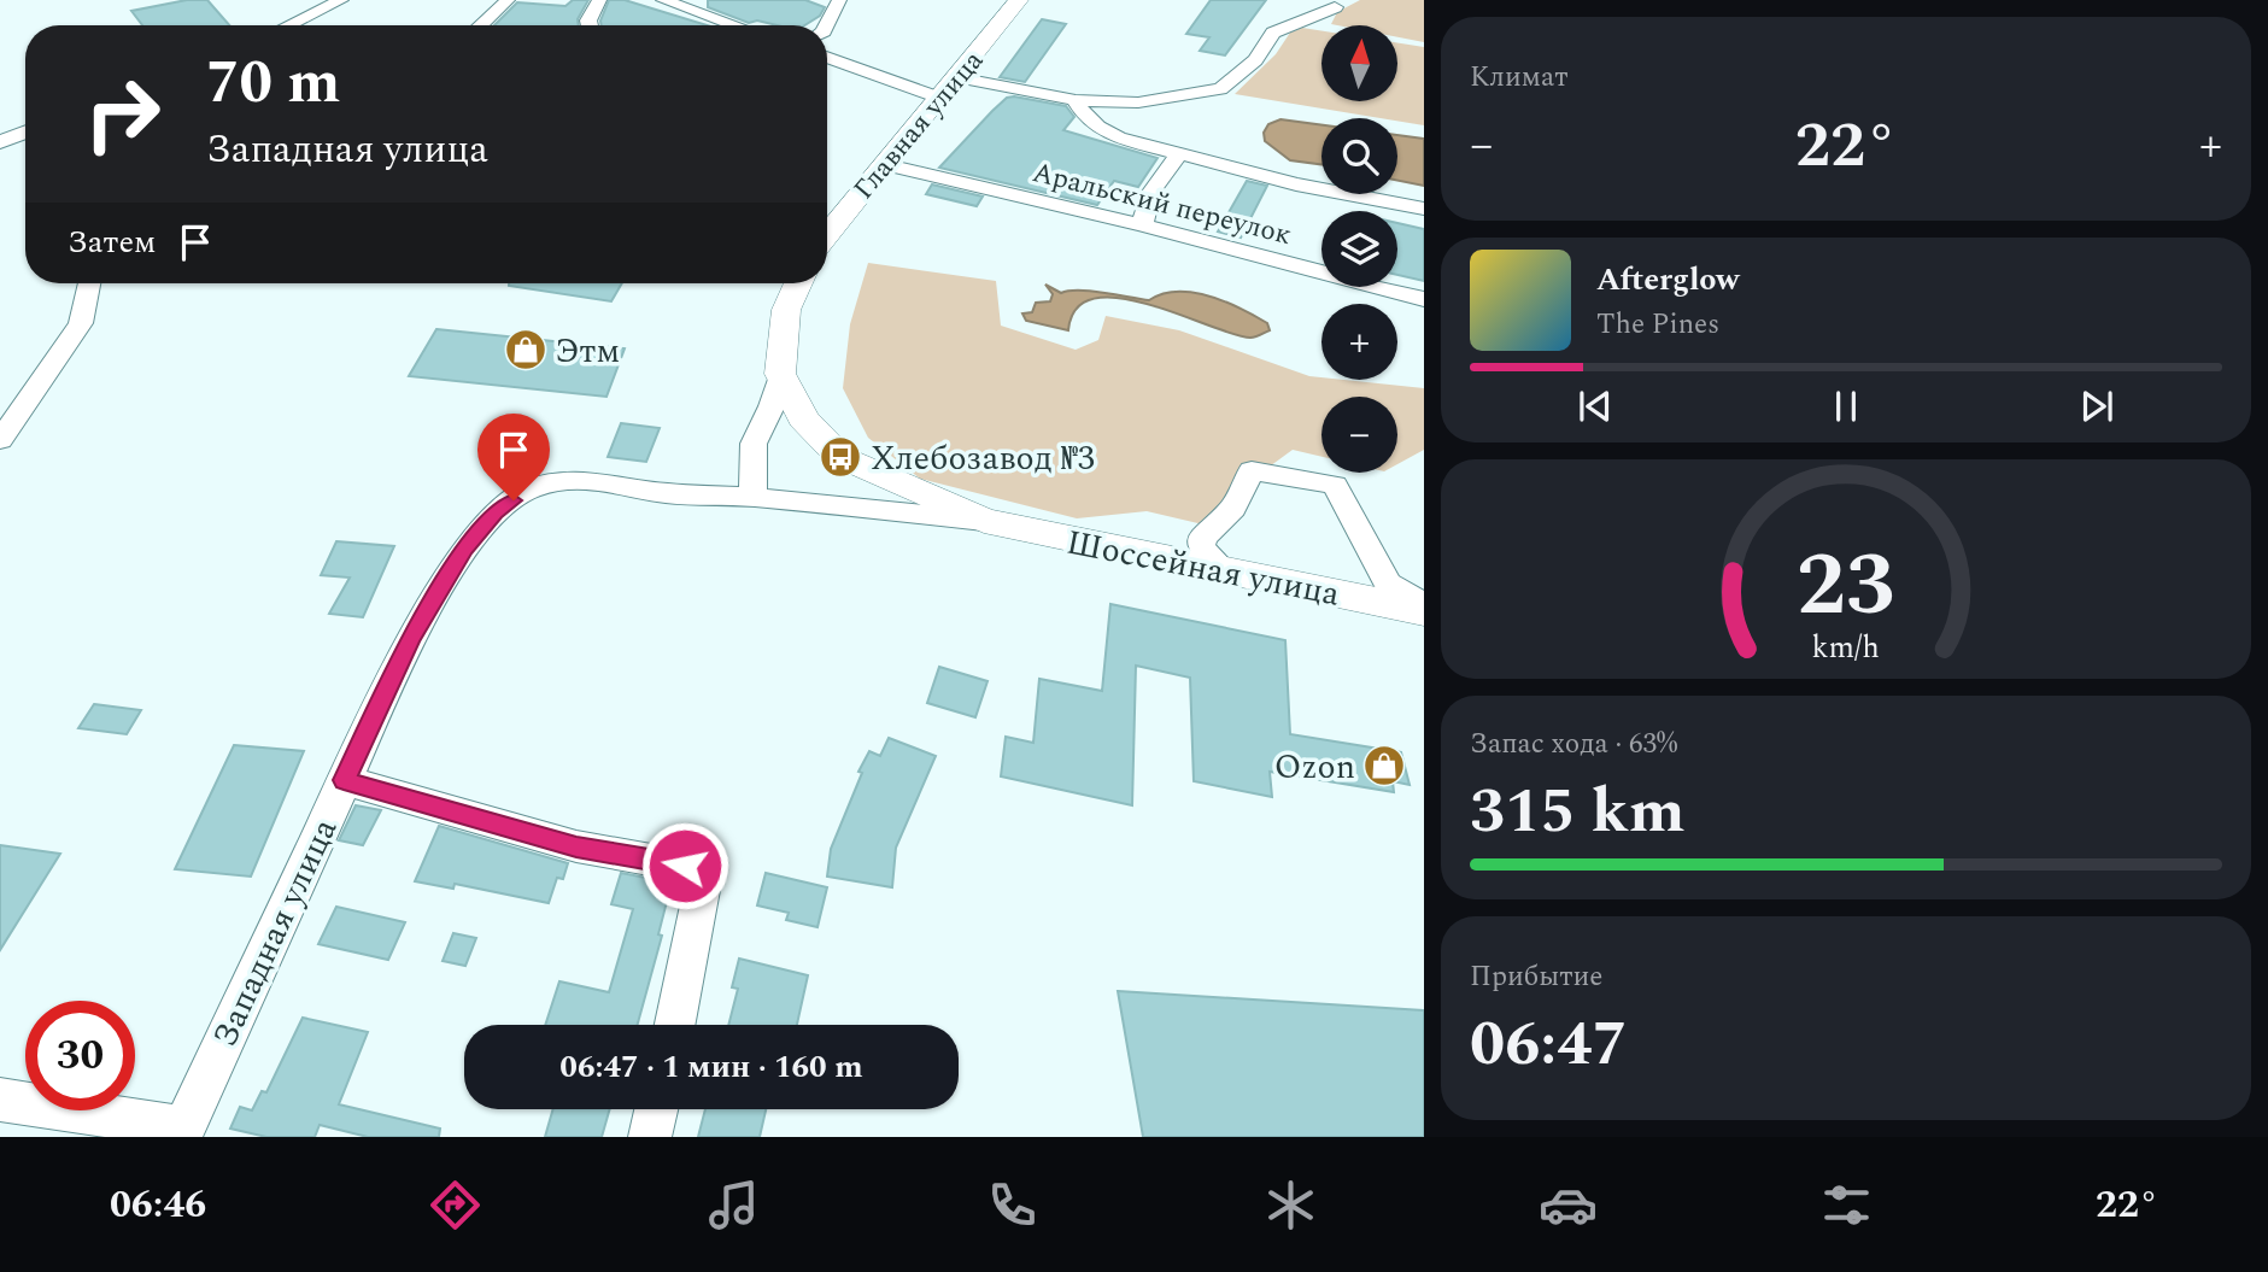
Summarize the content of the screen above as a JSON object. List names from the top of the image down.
{
  "streets": {
    "main road": ["Главная улица", "Шоссейная улица"],
    "street": ["Аральский переулок", "Западная улица"]
  },
  "crossings": [
    ["Главная улица", "Аральский переулок"]
  ],
  "places": {
    "shop": ["Этм", "Ozon"],
    "bus stop": ["Хлебозавод №3"]
  },
  "north": "top",
  "page": {
    "tile": [
      "Климат",
      ["Запас хода · 63%", "315 km"],
      ["Прибытие", "06:47"]
    ],
    "map_buttons": ["+", "−"],
    "turn": ["70 m", "Западная улица"],
    "heat": ["−", "22°", "+"],
    "then": "Затем",
    "song": ["Afterglow", "The Pines"],
    "limit": "30",
    "trip": "06:47 · 1 мин · 160 m",
    "tabs": ["06:46", "22°"],
    "gauge": ["23", "km/h"]
  }
}
